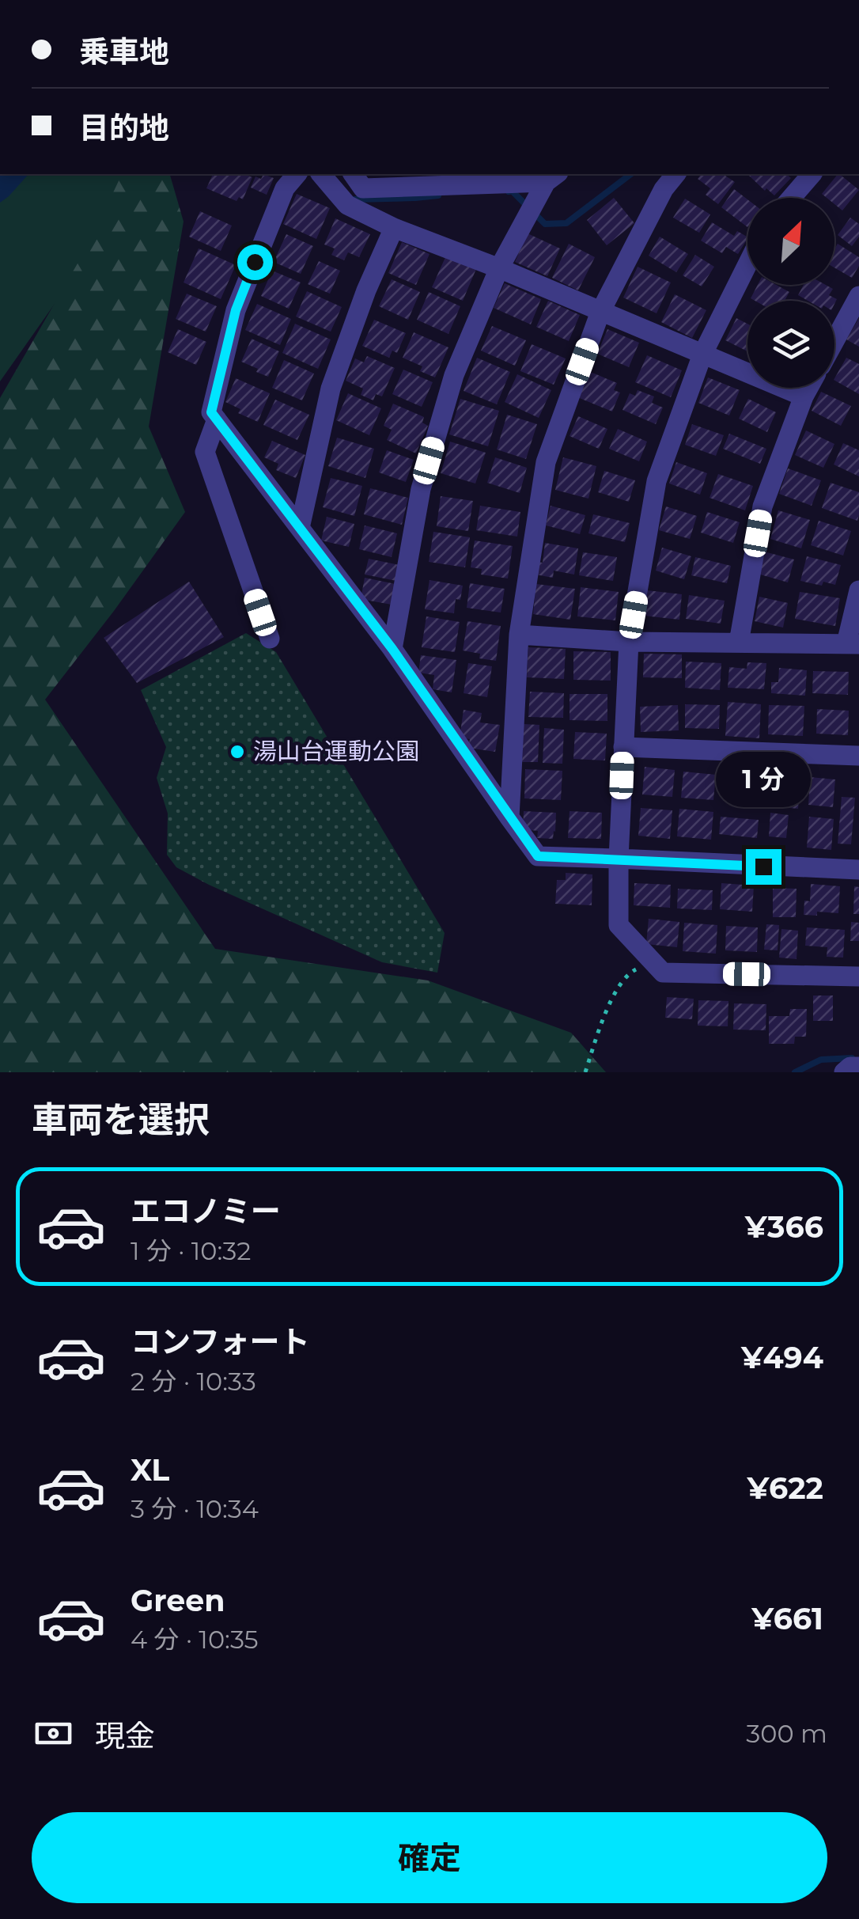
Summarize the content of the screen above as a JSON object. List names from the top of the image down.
{
  "places": ["湯山台運動公園"],
  "north": "top right",
  "page": {
    "banner": ["乗車地", "目的地"],
    "bubble": "1 分",
    "heading": "車両を選択",
    "list": [
      {
        "name": "エコノミー",
        "note": "1 分 · 10:32",
        "value": "¥366"
      },
      {
        "name": "コンフォート",
        "note": "2 分 · 10:33",
        "value": "¥494"
      },
      {
        "name": "XL",
        "note": "3 分 · 10:34",
        "value": "¥622"
      },
      {
        "name": "Green",
        "note": "4 分 · 10:35",
        "value": "¥661"
      }
    ],
    "pay": ["現金", "300 m"],
    "buttons": "確定"
  }
}
